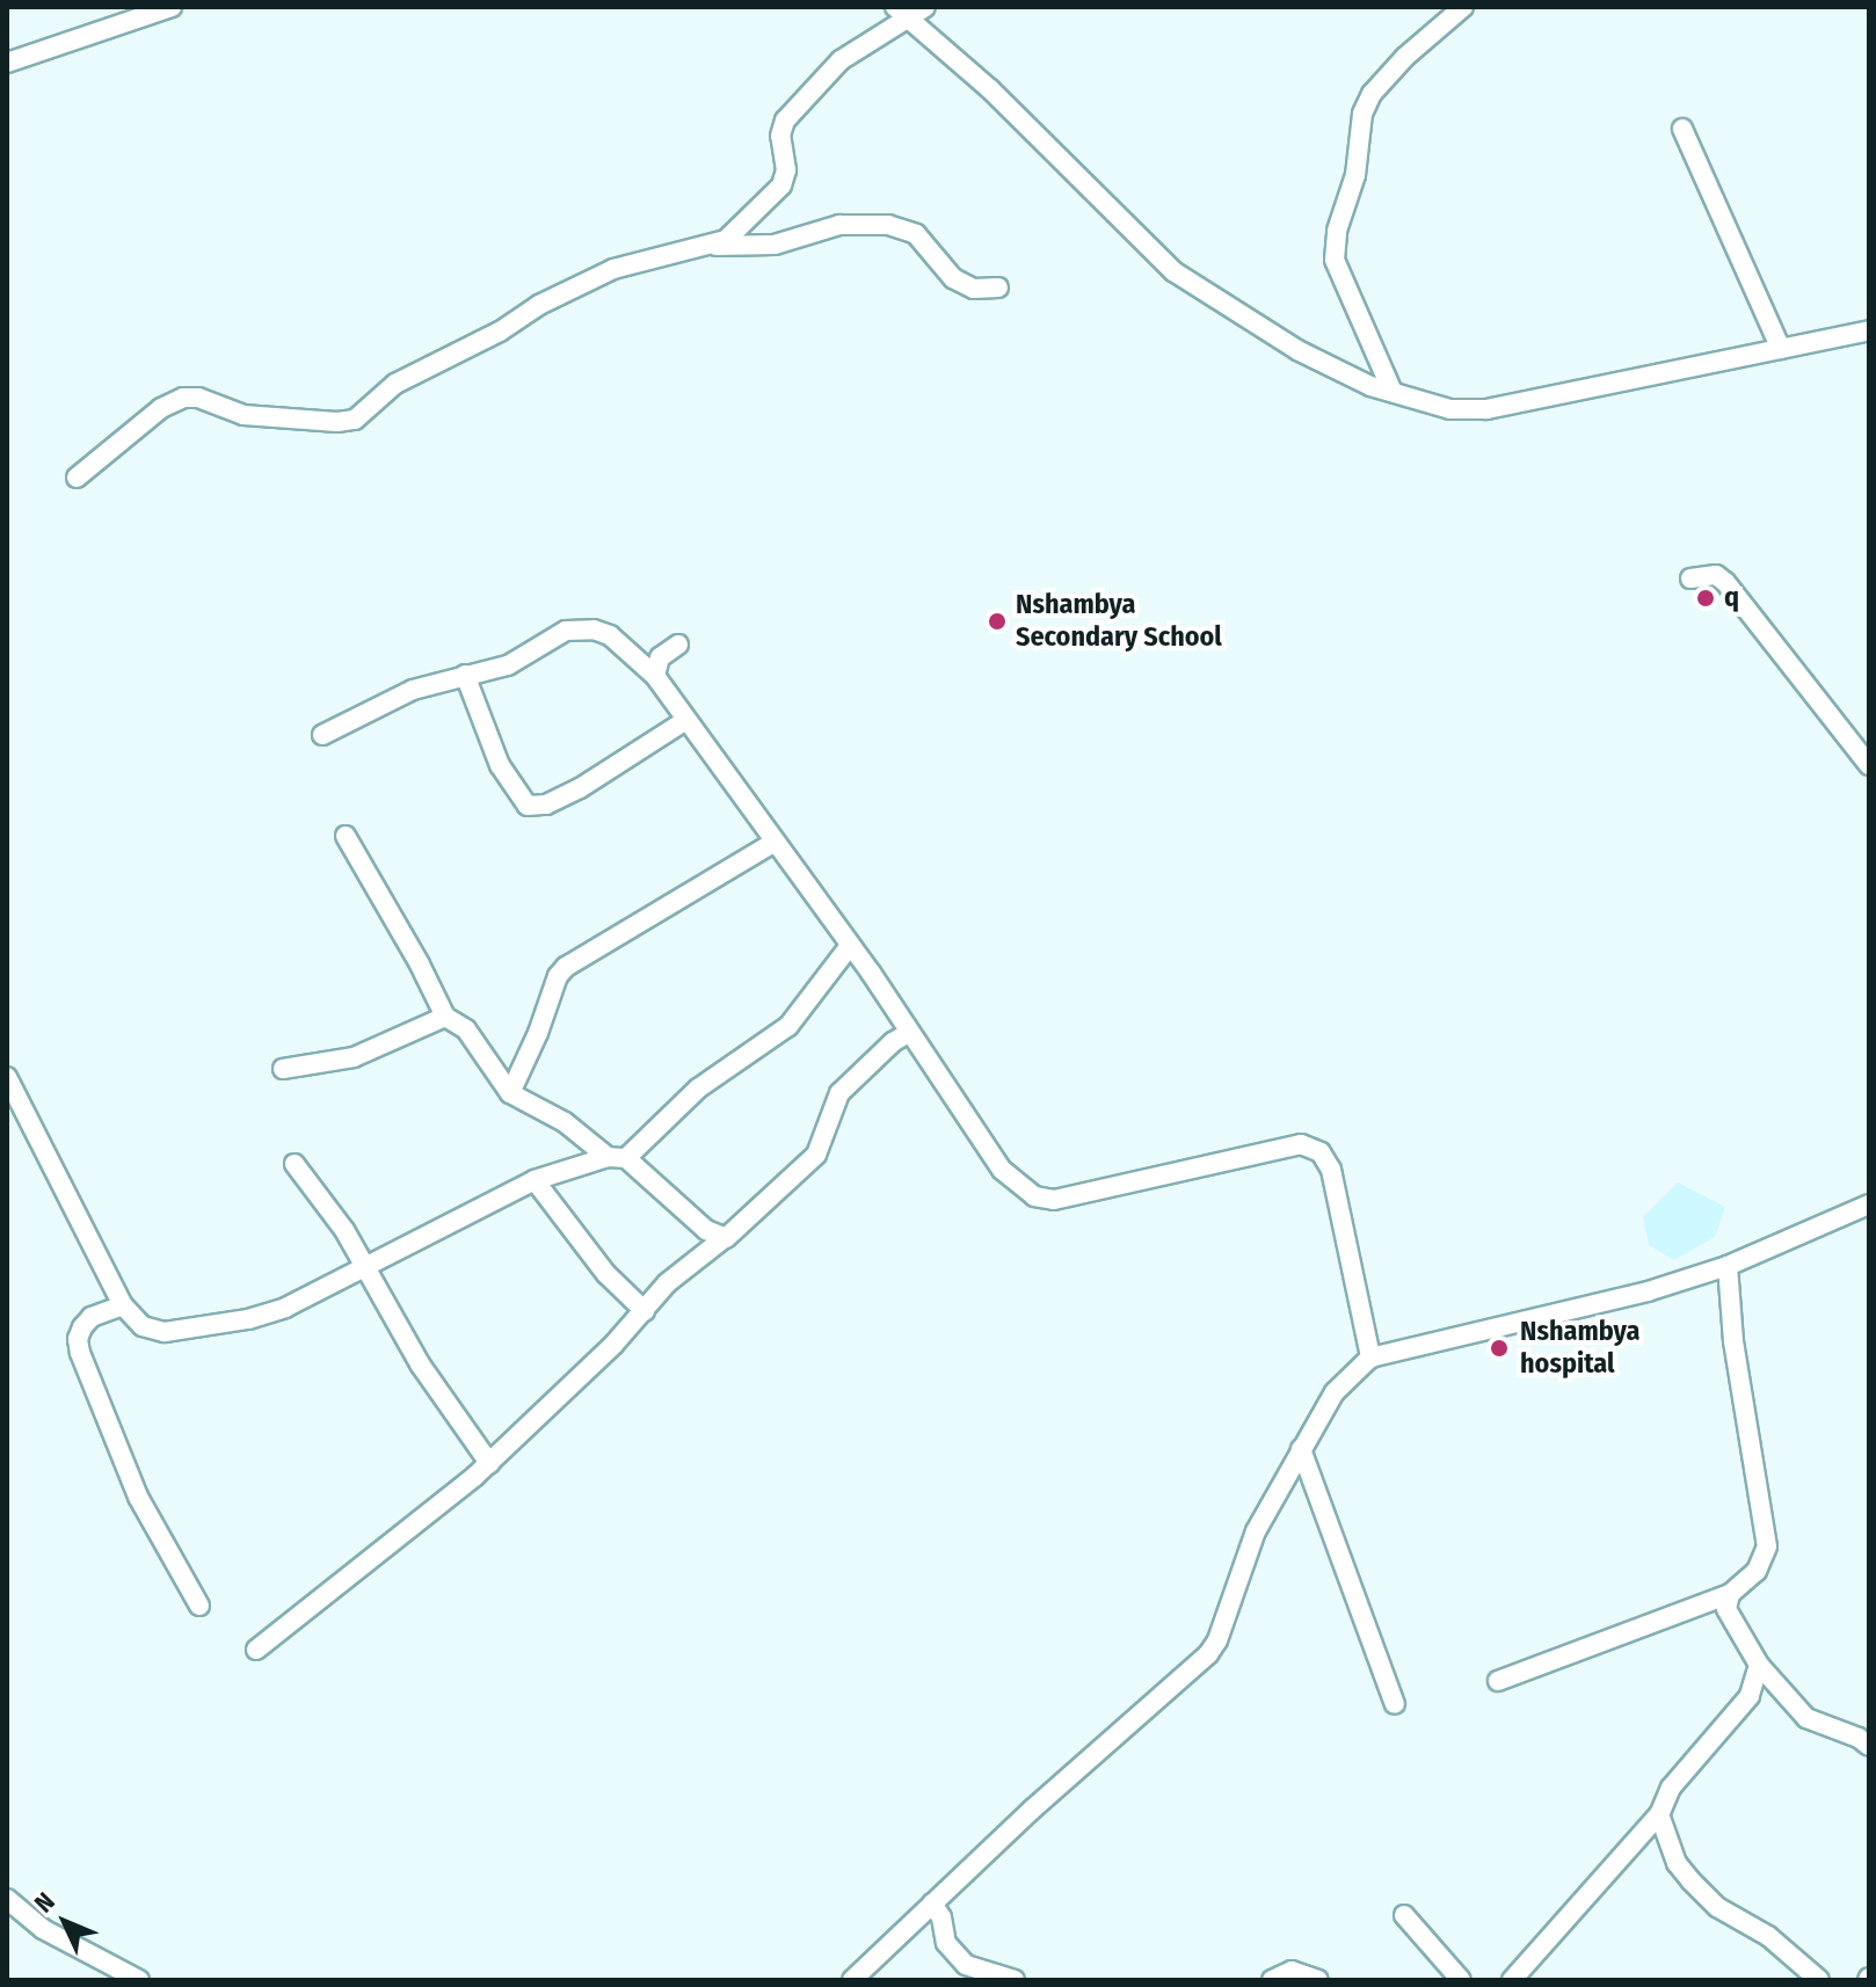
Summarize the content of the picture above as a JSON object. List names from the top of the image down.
{
  "places": ["q", "Nshambya Secondary School", "Nshambya hospital"],
  "north": "top left"
}
